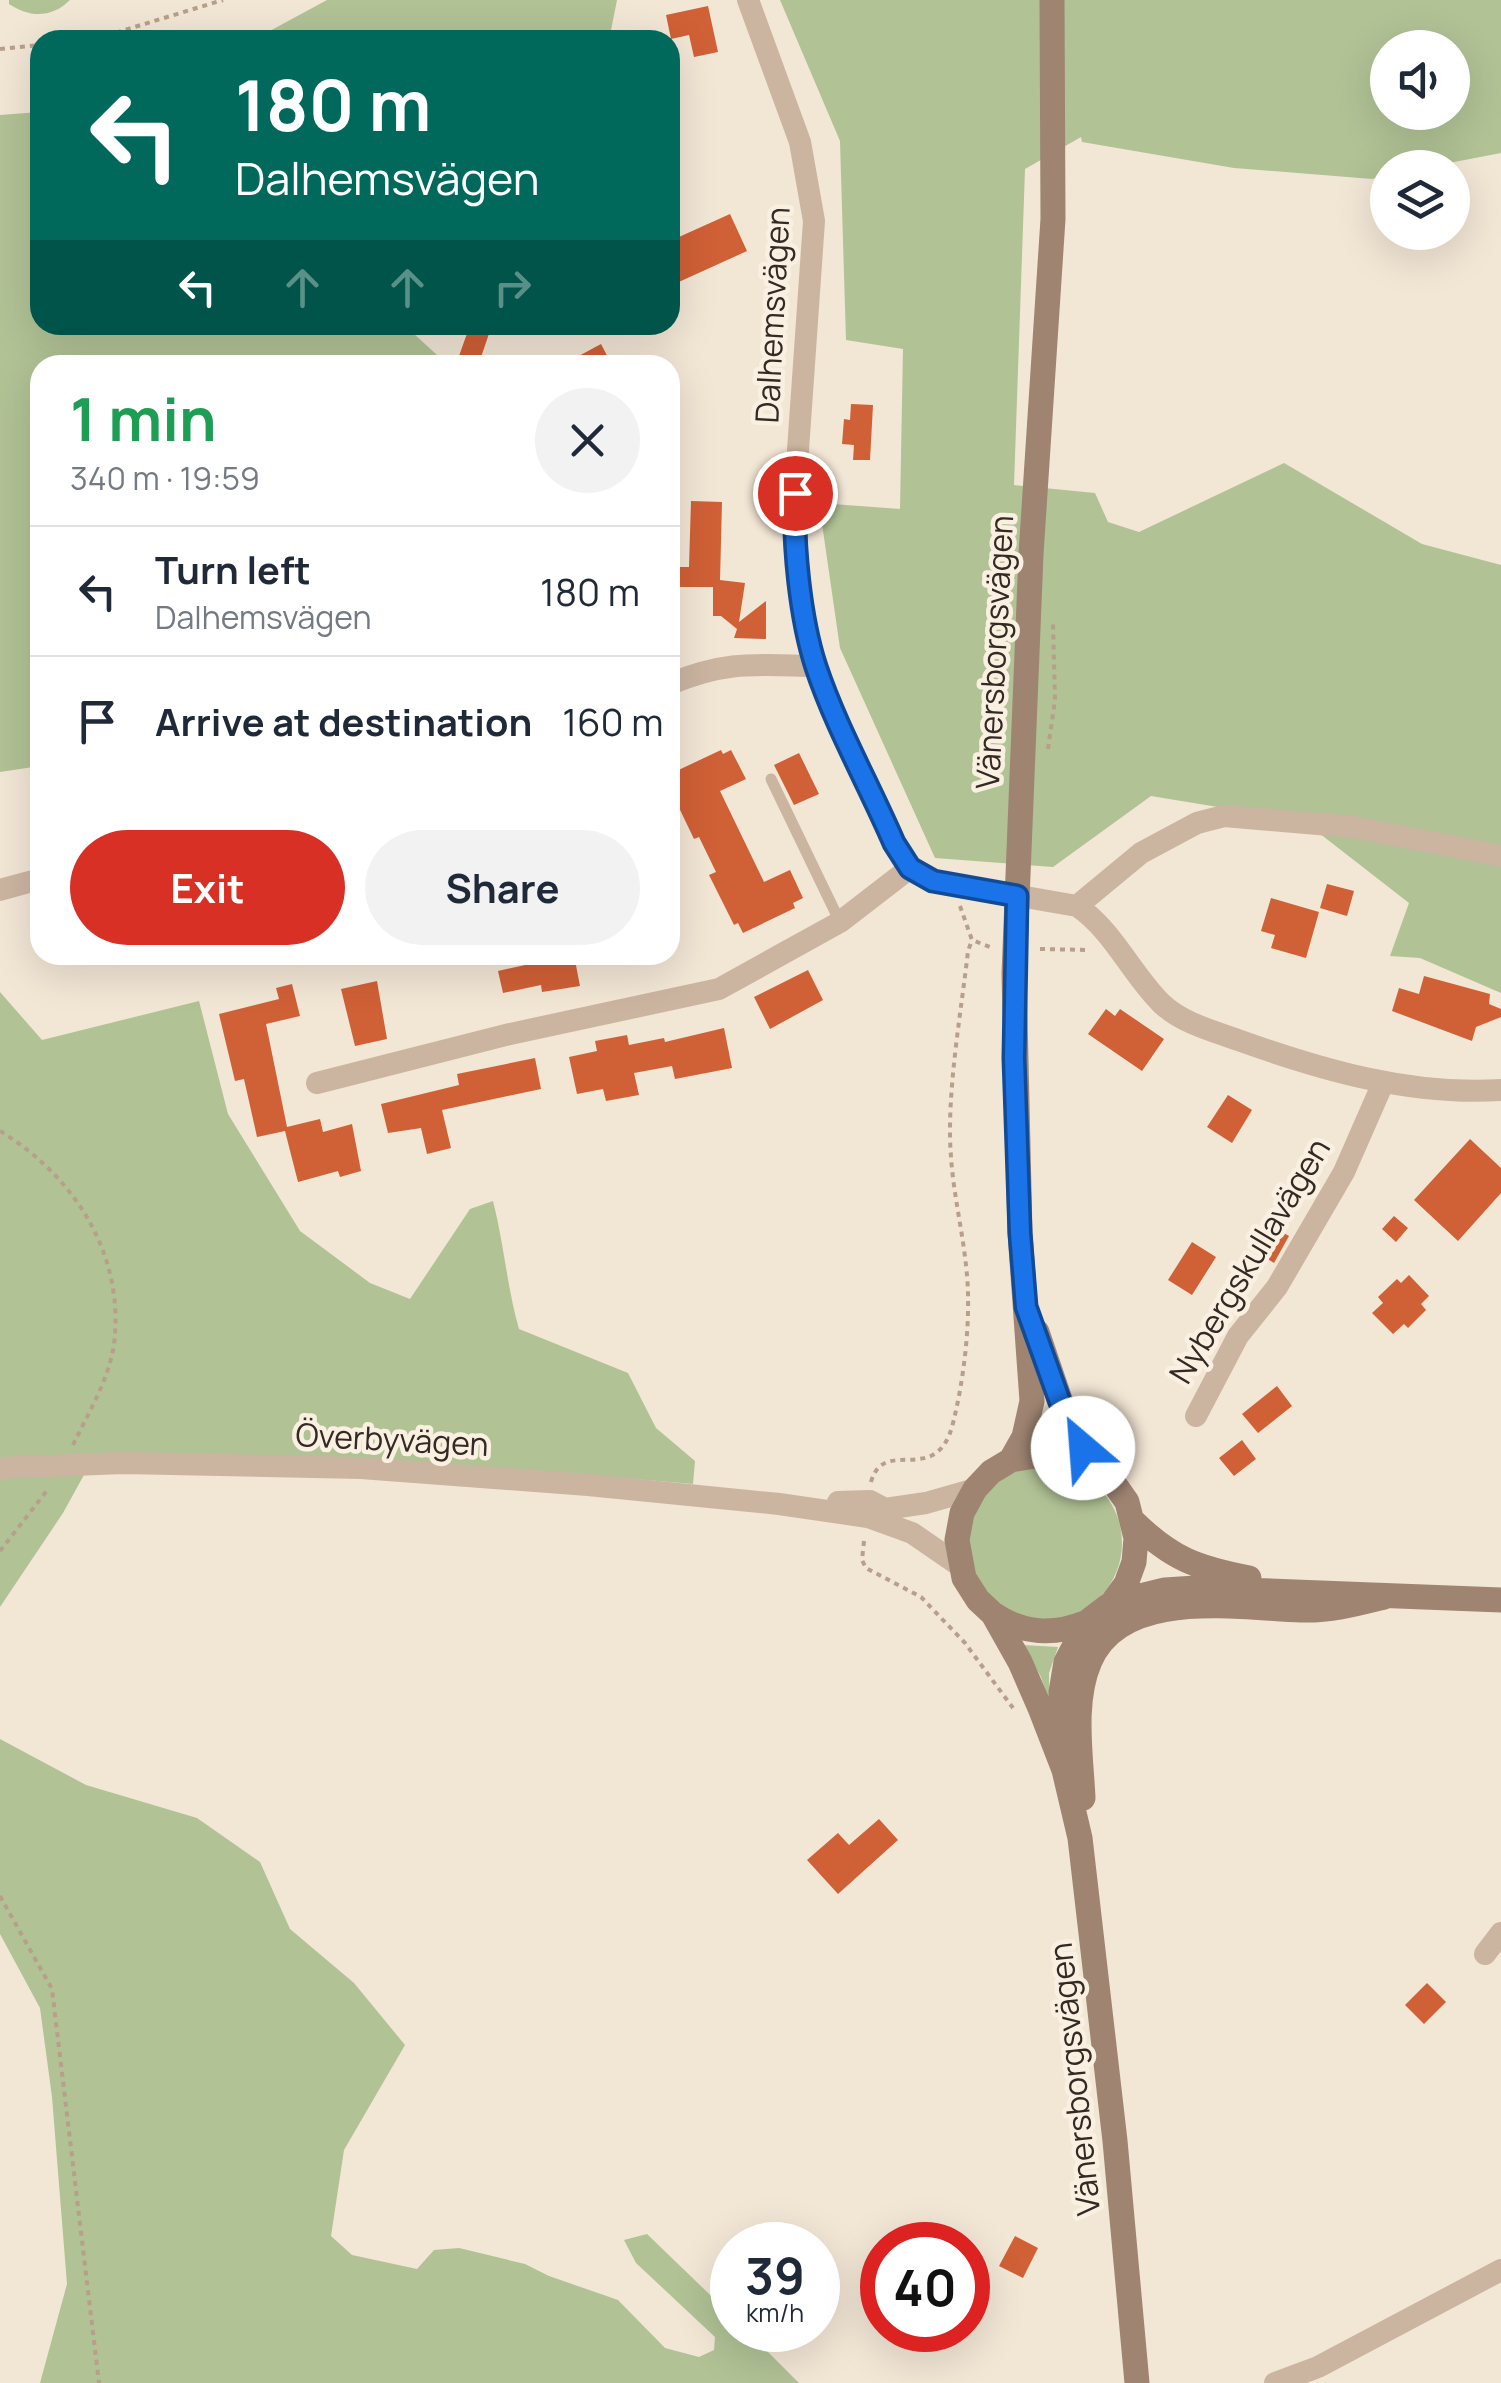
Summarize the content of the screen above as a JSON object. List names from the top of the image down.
{
  "streets": {
    "main road": ["Vänersborgsvägen"],
    "street": ["Dalhemsvägen", "Nybergskullavägen", "Överbyvägen"]
  },
  "crossings": [
    ["Vänersborgsvägen", "Överbyvägen"]
  ],
  "page": {
    "turn": ["180 m", "Dalhemsvägen"],
    "heading": ["1 min", "340 m · 19:59"],
    "list": [
      {
        "name": "Turn left",
        "note": "Dalhemsvägen",
        "value": "180 m"
      },
      {
        "name": "Arrive at destination",
        "value": "160 m"
      }
    ],
    "buttons": ["Exit", "Share"],
    "speed": "39 km/h",
    "limit": "40"
  }
}
